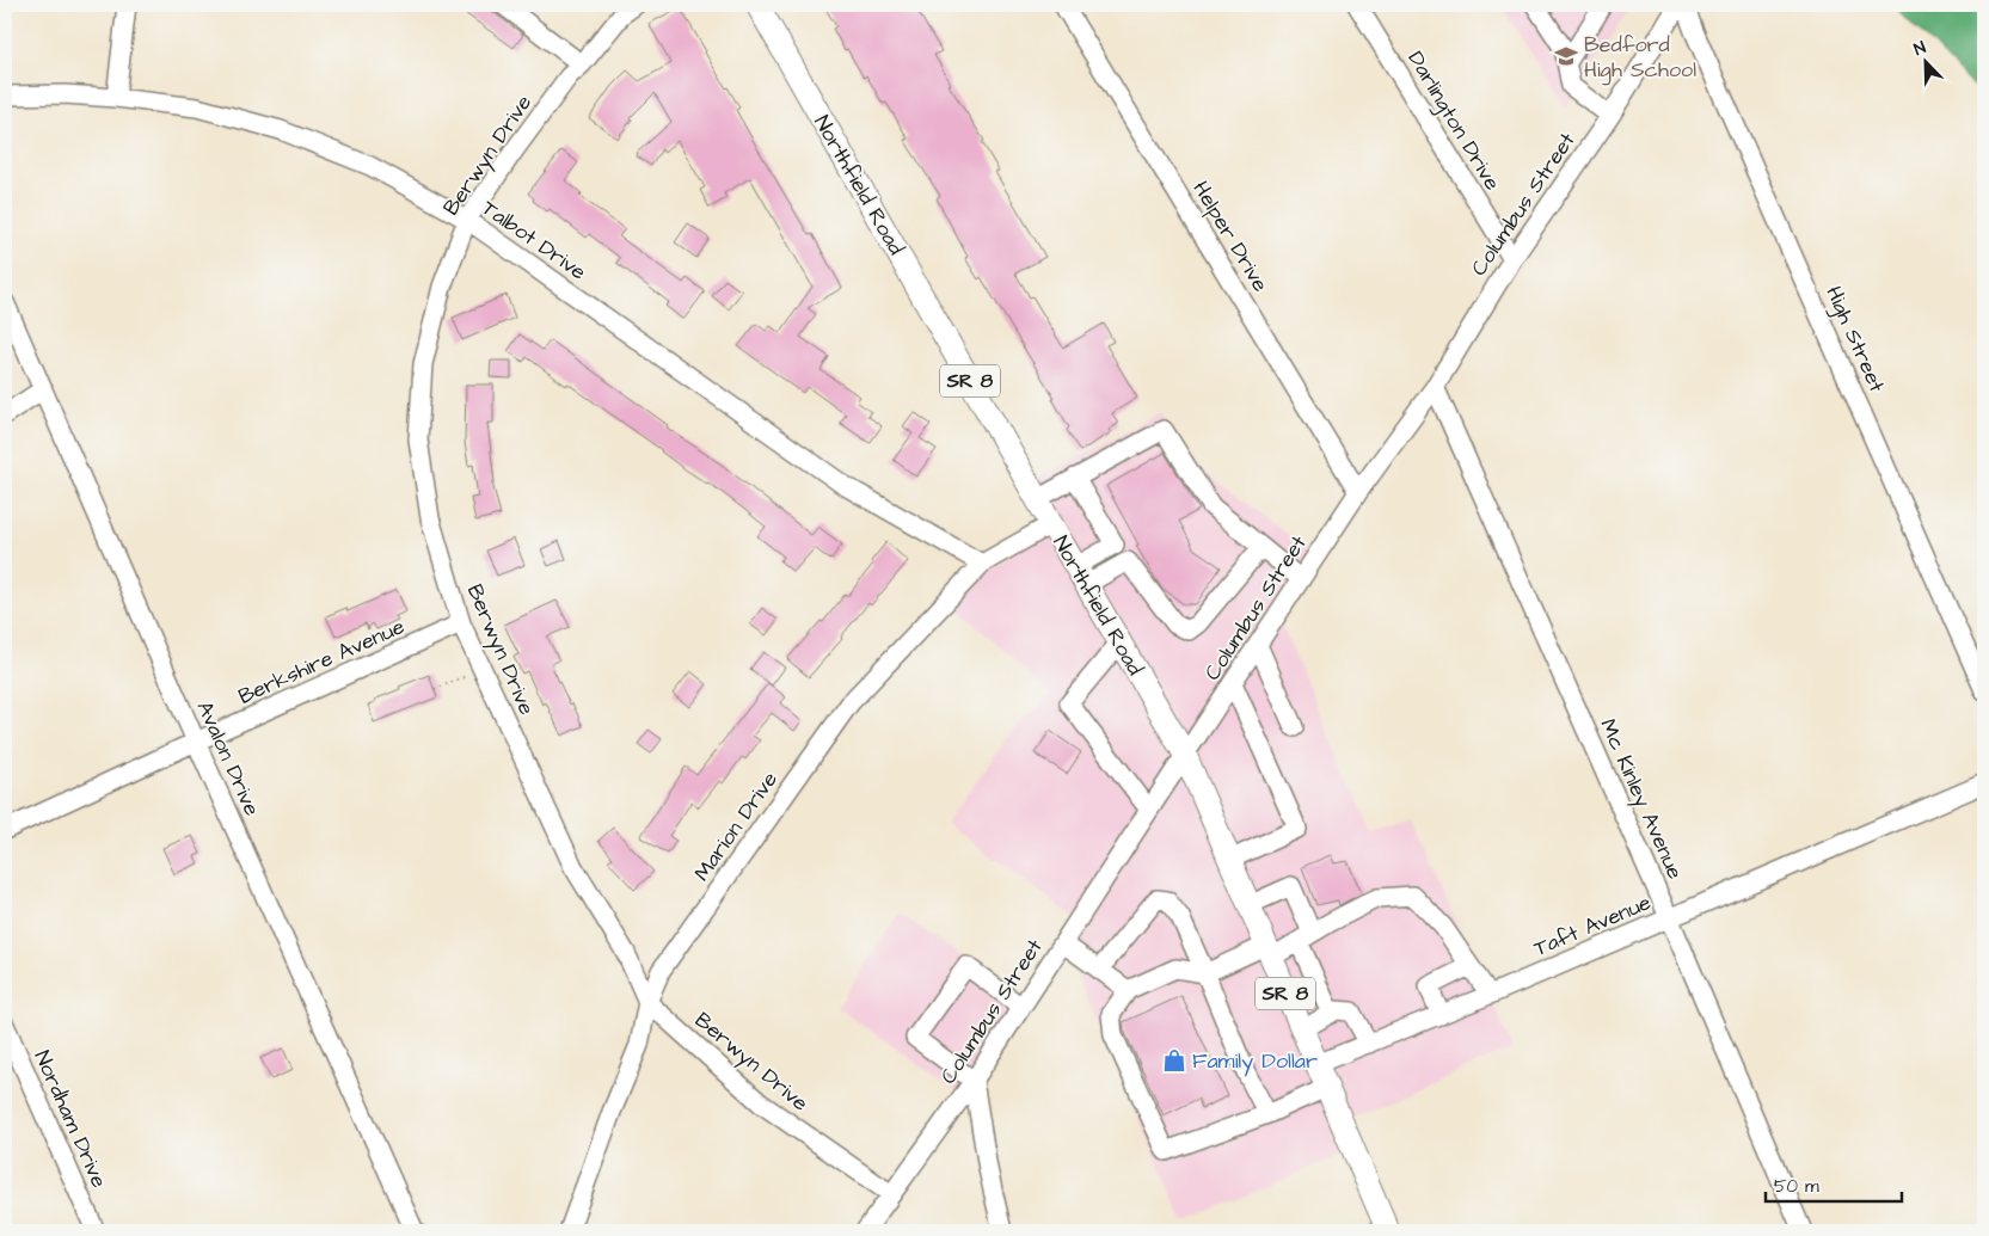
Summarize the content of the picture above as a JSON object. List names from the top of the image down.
{
  "streets": {
    "main road": ["Northfield Road", "SR 8"],
    "street": [
      "Darlington Drive",
      "Berwyn Drive",
      "Columbus Street",
      "Helper Drive",
      "Talbot Drive",
      "High Street",
      "Berkshire Avenue",
      "Avalon Drive",
      "Mc Kinley Avenue",
      "Marion Drive",
      "Taft Avenue",
      "Nordham Drive"
    ]
  },
  "crossings": [
    ["Darlington Drive", "Columbus Street"],
    ["Berwyn Drive", "Columbus Street"],
    ["Berwyn Drive", "Talbot Drive"],
    ["Berwyn Drive", "Berkshire Avenue"],
    ["Berwyn Drive", "Marion Drive"],
    ["Northfield Road", "Columbus Street"],
    ["Northfield Road", "Marion Drive"],
    ["Northfield Road", "Taft Avenue"],
    ["Columbus Street", "Helper Drive"],
    ["Columbus Street", "Mc Kinley Avenue"],
    ["Talbot Drive", "Marion Drive"],
    ["Berkshire Avenue", "Avalon Drive"],
    ["Mc Kinley Avenue", "Taft Avenue"]
  ],
  "places": {
    "school or university": ["Bedford High School"],
    "shop": ["Family Dollar"]
  },
  "scale_bar": "50 m",
  "north": "top left"
}
